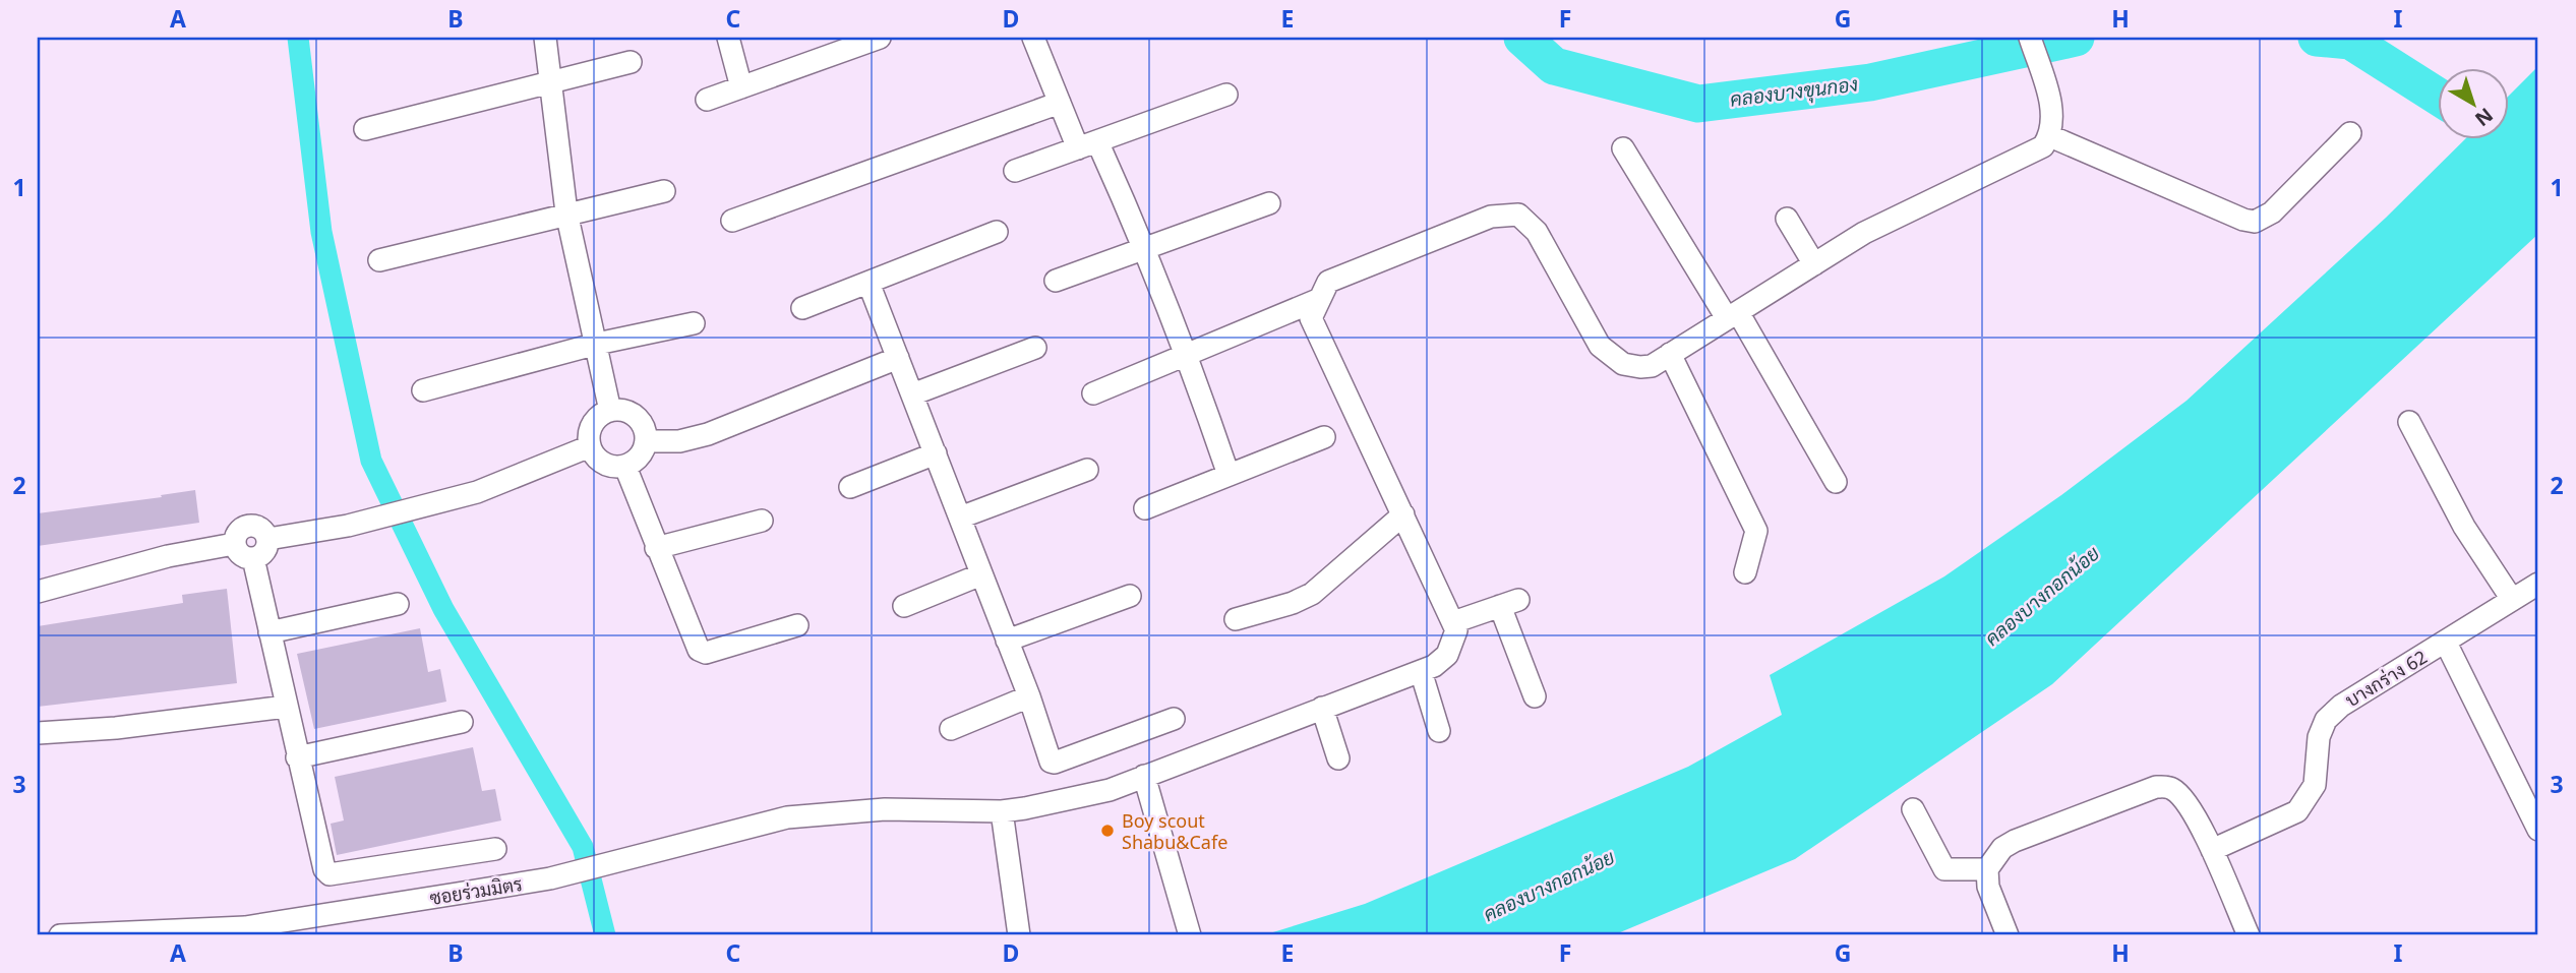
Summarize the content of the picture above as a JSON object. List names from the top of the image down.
{
  "streets": {
    "street": ["บางกร่าง 62", "ซอยร่วมมิตร"]
  },
  "water": ["คลองบางขุนกอง", "คลองบางกอกน้อย"],
  "places": ["Boy scout Shabu&Cafe"],
  "north": "bottom right",
  "grid": {
    "columns": [
      "A",
      "B",
      "C",
      "D",
      "E",
      "F",
      "G",
      "H",
      "I"
    ],
    "rows": ["1", "2", "3"]
  }
}
